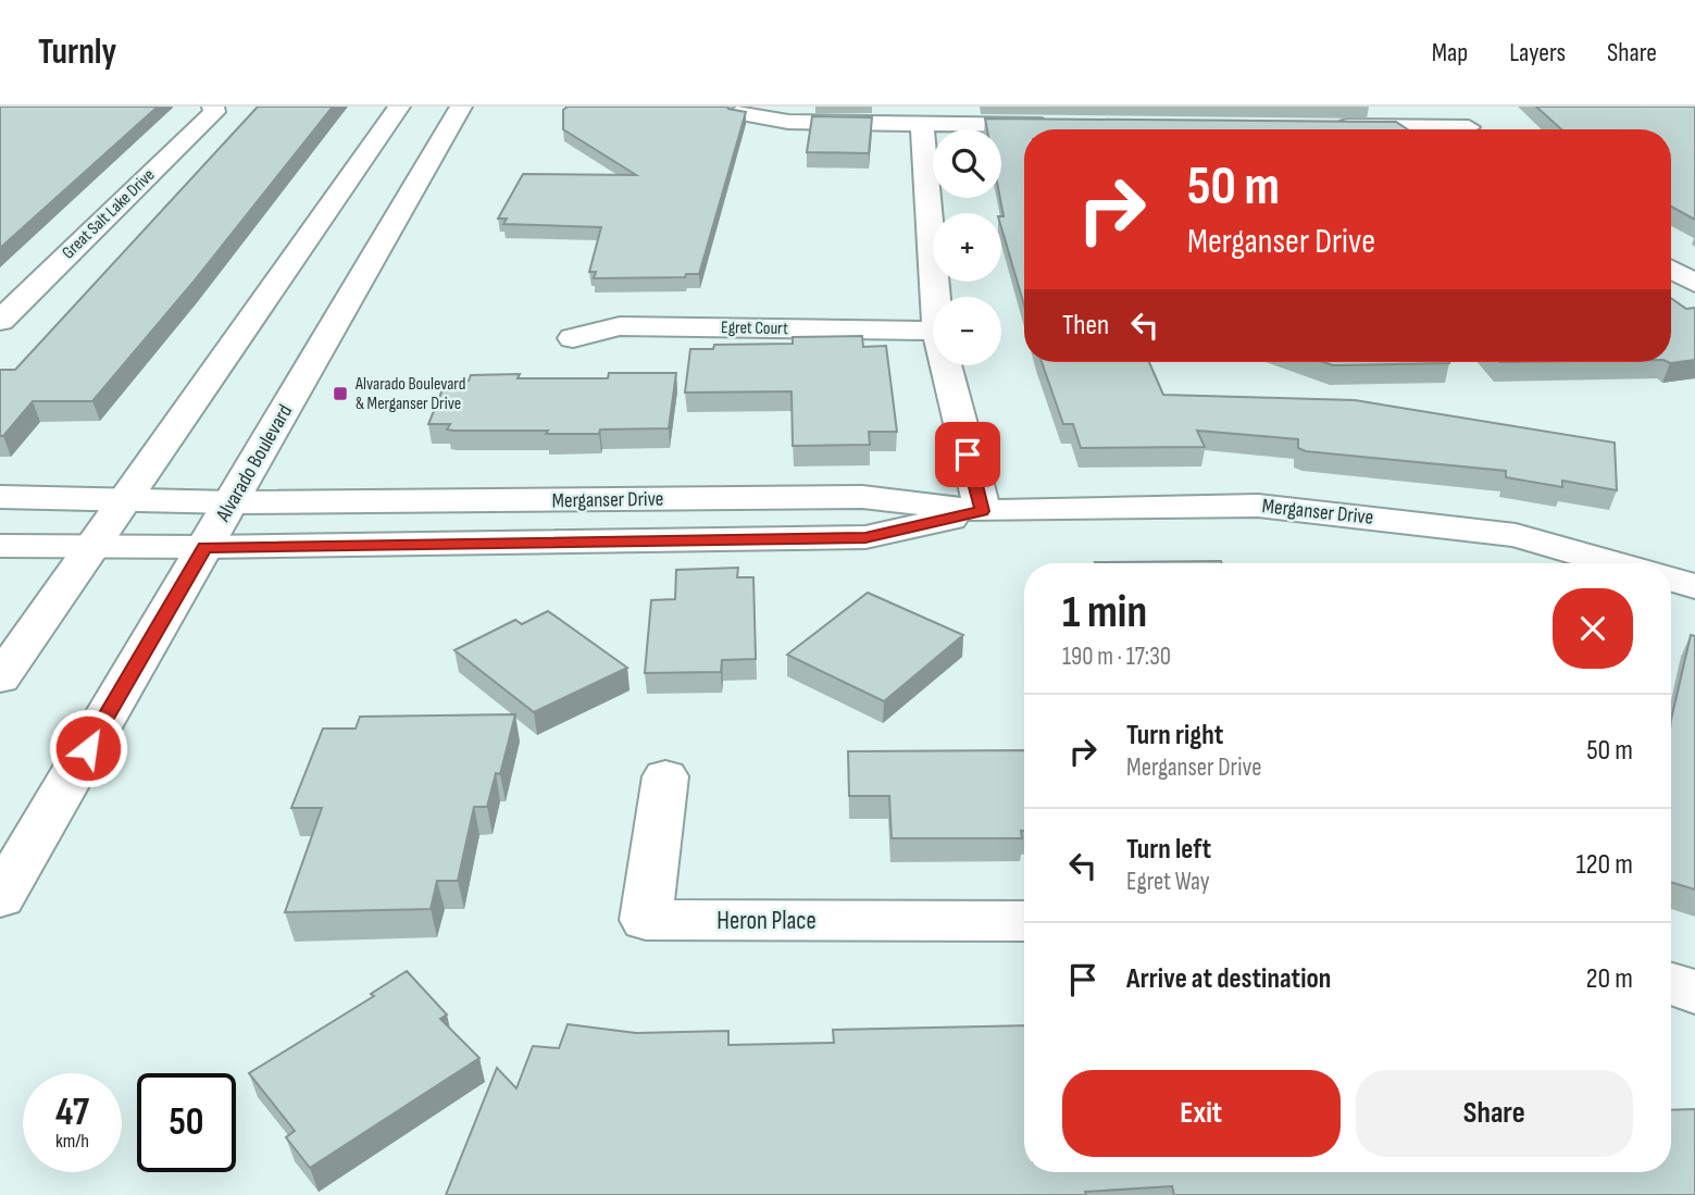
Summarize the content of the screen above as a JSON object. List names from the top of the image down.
{
  "streets": {
    "street": [
      "Great Salt Lake Drive",
      "Egret Court",
      "Alvarado Boulevard",
      "Merganser Drive",
      "Heron Place"
    ]
  },
  "crossings": [
    ["Alvarado Boulevard", "Merganser Drive"]
  ],
  "places": {
    "transit": ["Alvarado Boulevard & Merganser Drive"]
  },
  "page": {
    "header": "Turnly",
    "nav": ["Map", "Layers", "Share"],
    "map_buttons": ["+", "−"],
    "turn": ["50 m", "Merganser Drive"],
    "then": "Then",
    "heading": ["1 min", "190 m · 17:30"],
    "list": [
      {
        "name": "Turn right",
        "note": "Merganser Drive",
        "value": "50 m"
      },
      {
        "name": "Turn left",
        "note": "Egret Way",
        "value": "120 m"
      },
      {
        "name": "Arrive at destination",
        "value": "20 m"
      }
    ],
    "buttons": ["Exit", "Share"],
    "speed": "47 km/h",
    "limit": "50"
  }
}
